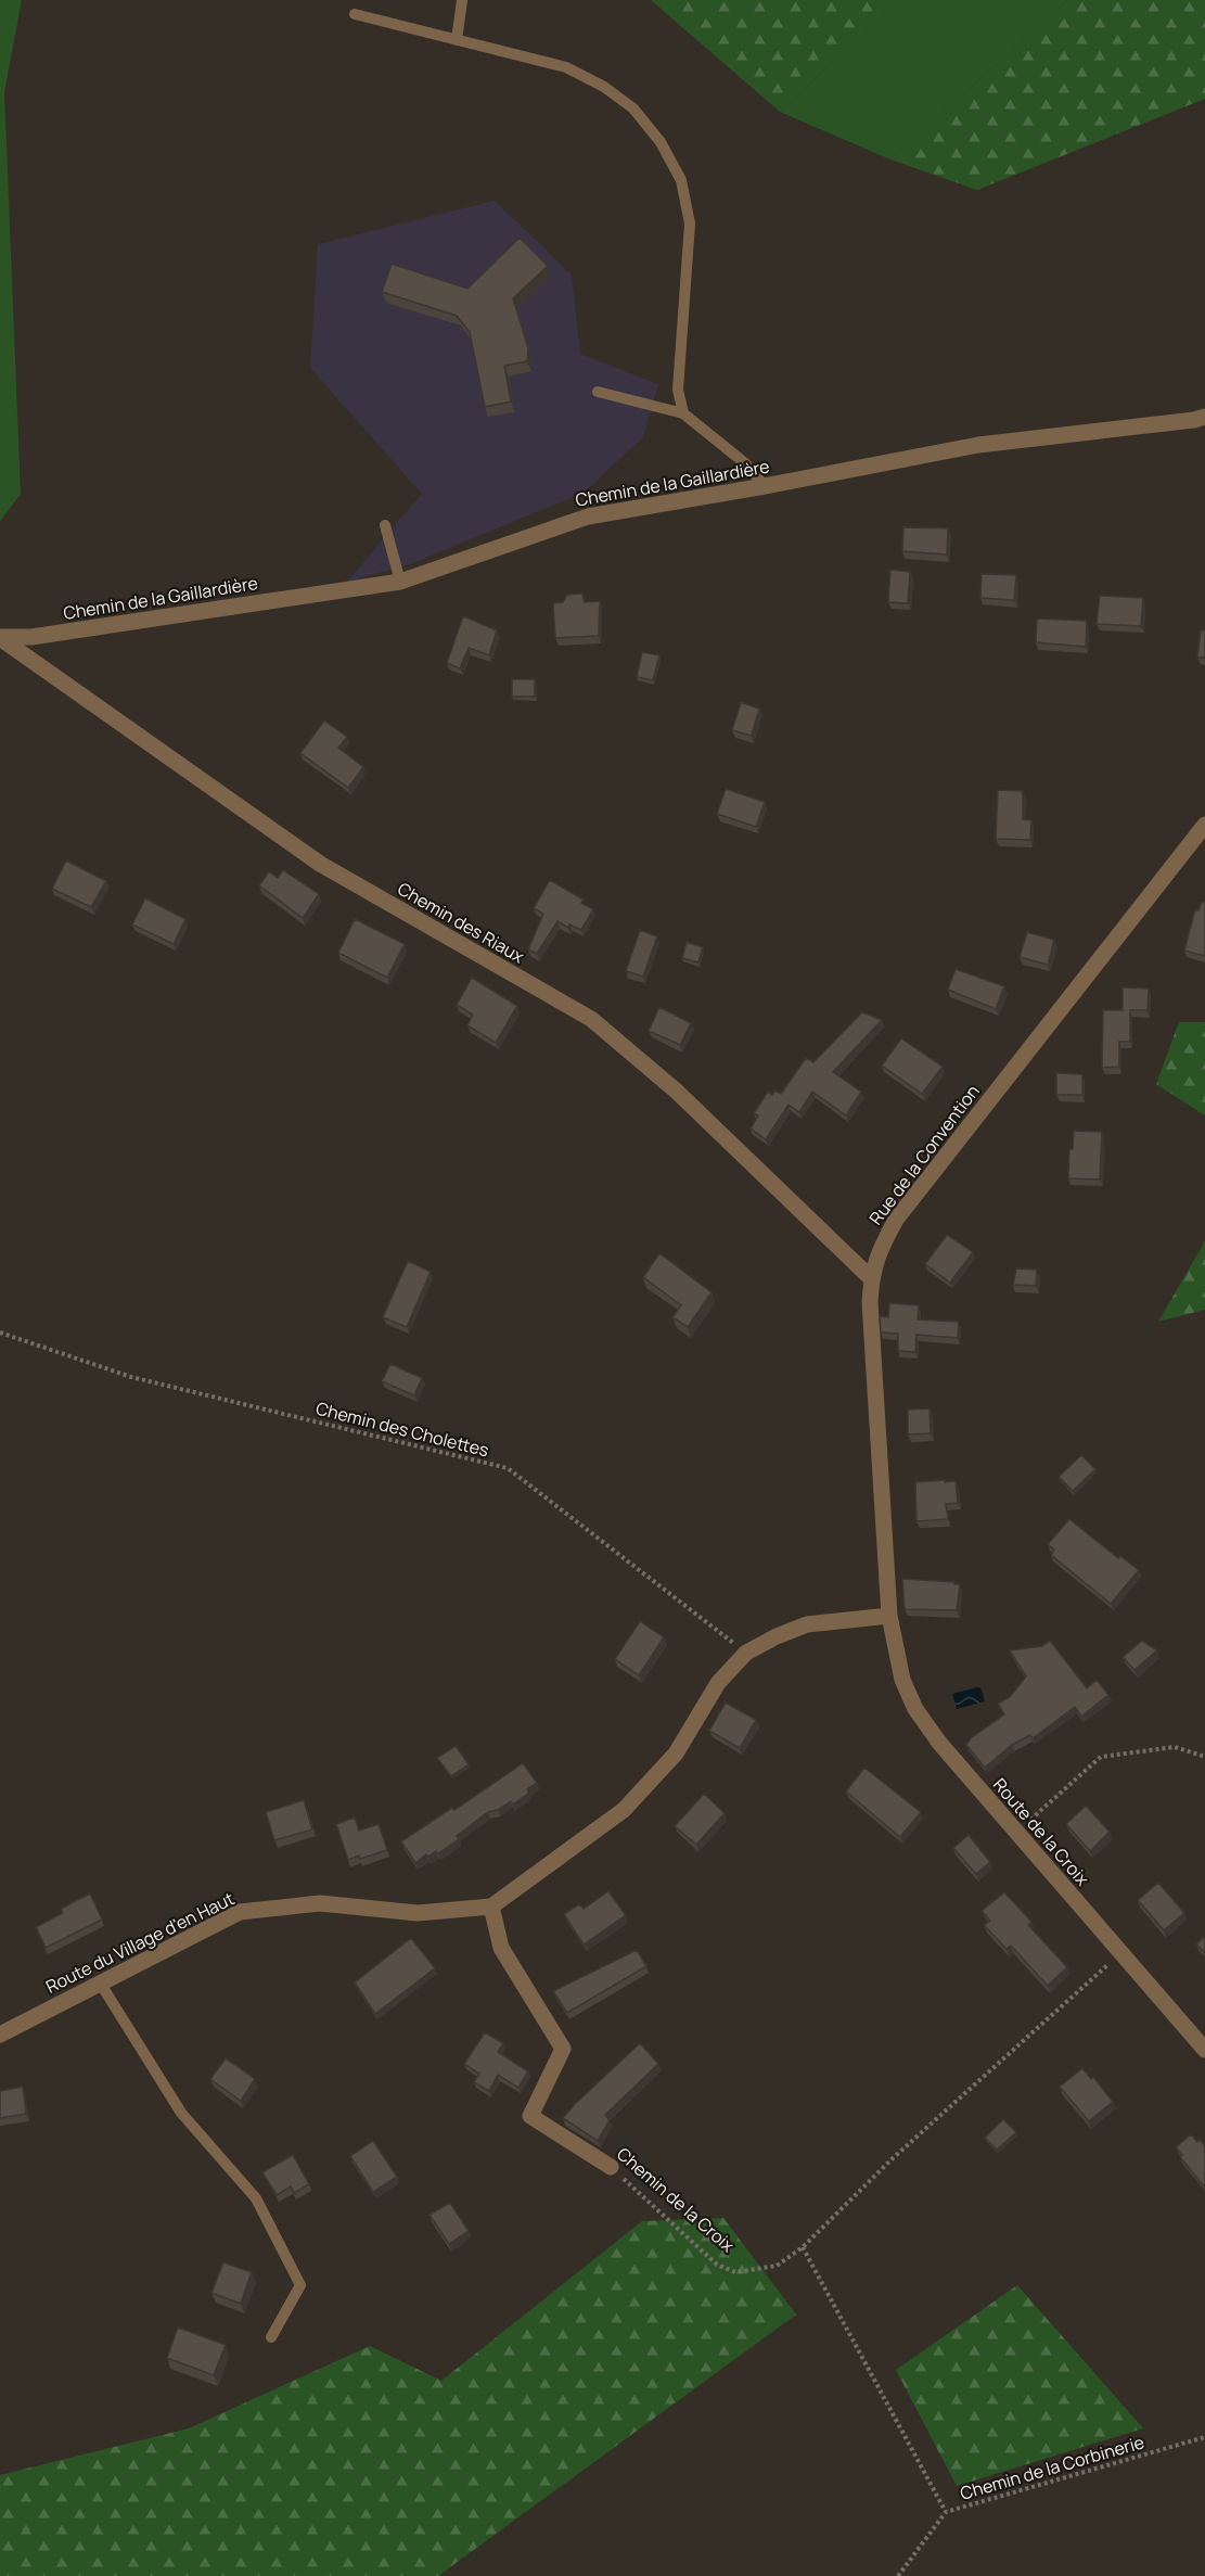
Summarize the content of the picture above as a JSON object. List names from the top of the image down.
{
  "streets": {
    "street": [
      "Chemin de la Gaillardière",
      "Chemin des Riaux",
      "Rue de la Convention",
      "Route de la Croix",
      "Route du Village d'en Haut",
      "Chemin de la Croix"
    ],
    "path": ["Chemin des Cholettes", "Chemin de la Corbinerie"]
  },
  "crossings": [
    ["Chemin de la Gaillardière", "Chemin des Riaux"],
    ["Chemin des Riaux", "Rue de la Convention"],
    ["Rue de la Convention", "Route de la Croix"],
    ["Route de la Croix", "Chemin de la Croix"],
    ["Route du Village d'en Haut", "Chemin de la Croix"]
  ]
}
